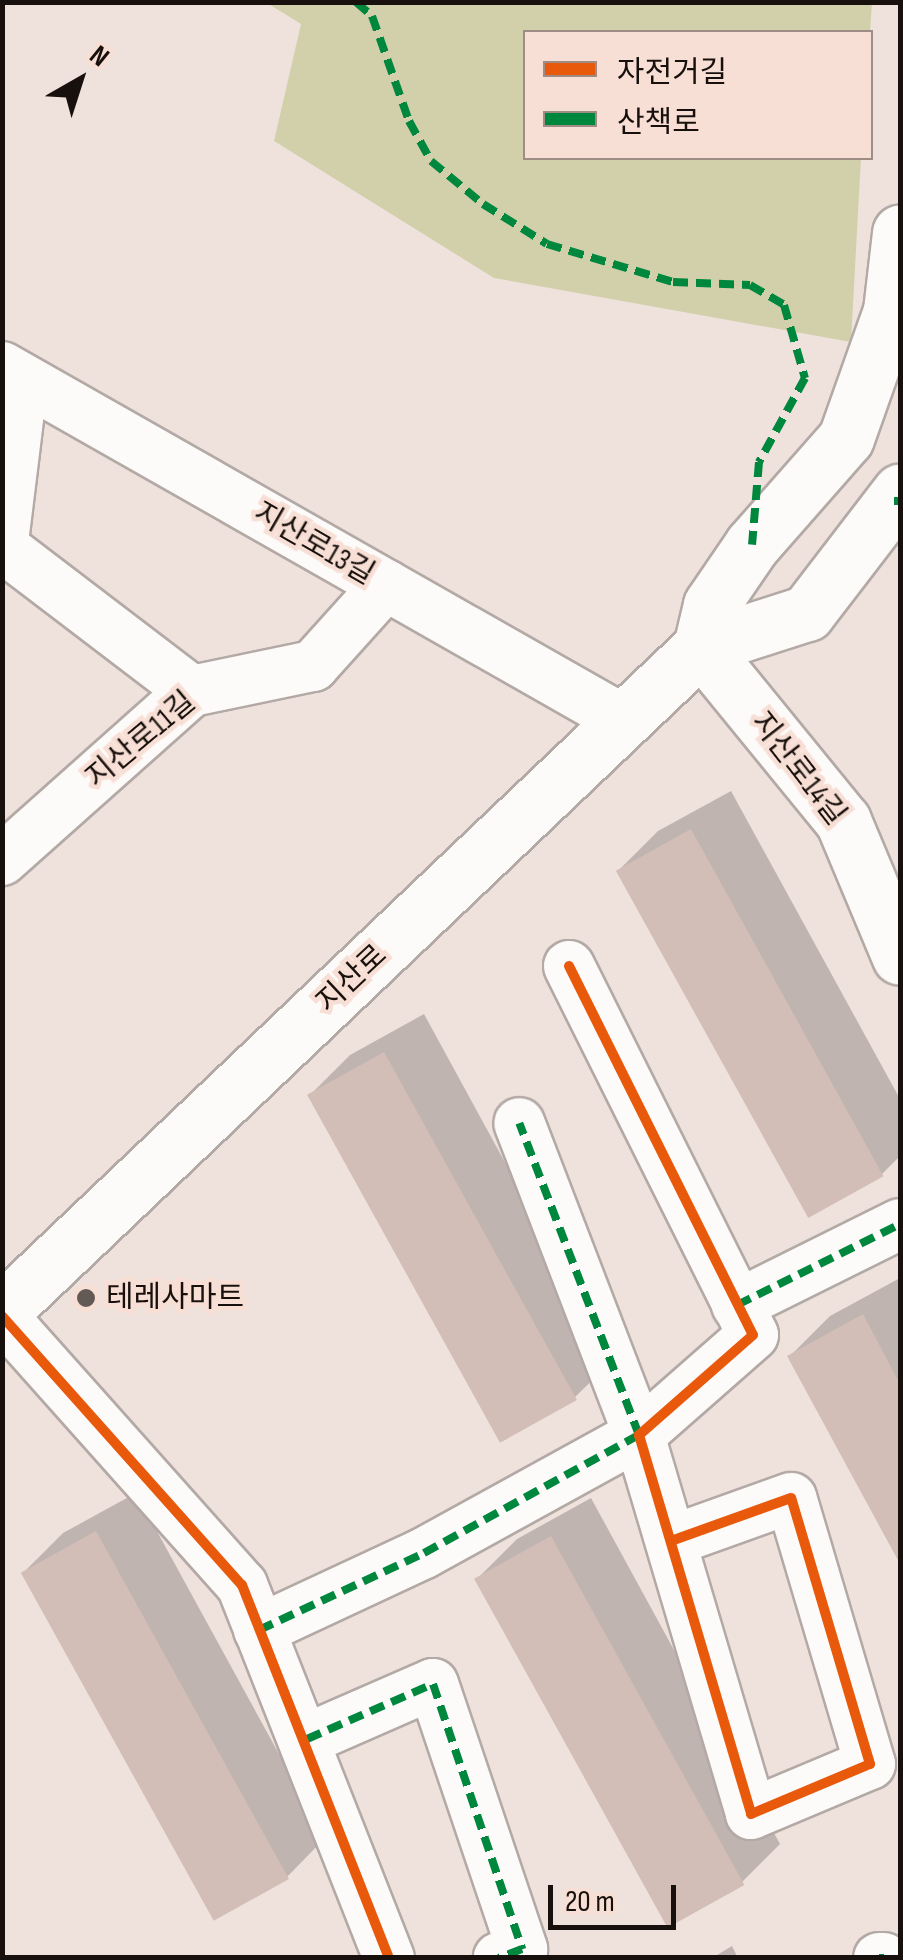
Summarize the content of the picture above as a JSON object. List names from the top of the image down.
{
  "streets": {
    "main road": ["지산로14길", "지산로"],
    "street": ["지산로13길", "지산로11길"]
  },
  "crossings": [
    ["지산로13길", "지산로11길"],
    ["지산로13길", "지산로"],
    ["지산로14길", "지산로"]
  ],
  "places": ["테레사마트"],
  "legend": ["자전거길", "산책로"],
  "scale_bar": "20 m",
  "north": "top right"
}
